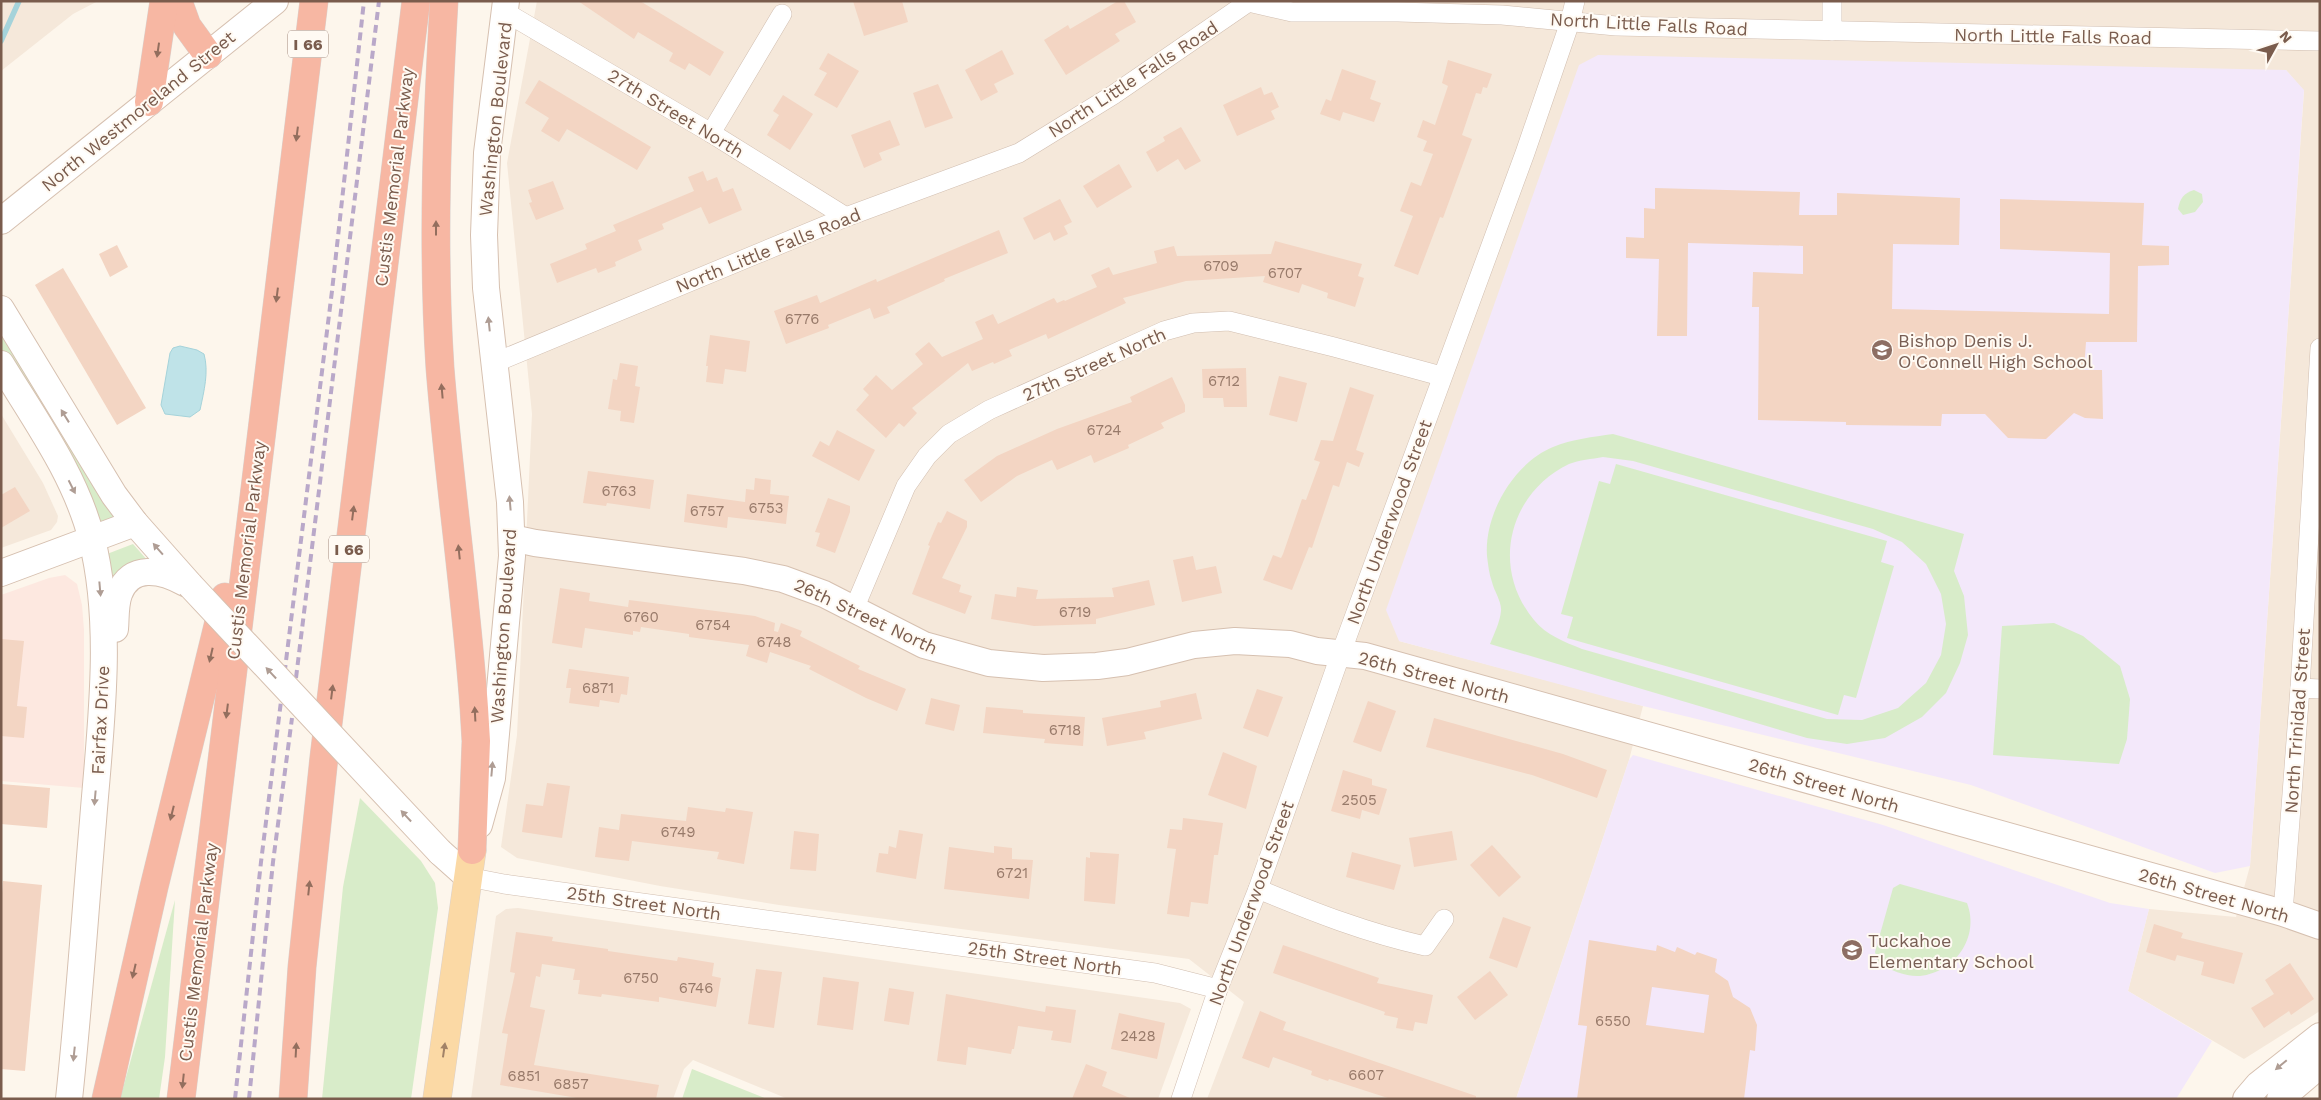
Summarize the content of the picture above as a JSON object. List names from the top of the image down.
{
  "streets": {
    "highway": ["I 66", "Custis Memorial Parkway"],
    "main road": [
      "North Westmoreland Street",
      "Washington Boulevard",
      "26th Street North",
      "Fairfax Drive"
    ],
    "street": [
      "North Little Falls Road",
      "27th Street North",
      "North Underwood Street",
      "North Trinidad Street",
      "25th Street North"
    ]
  },
  "crossings": [
    ["North Little Falls Road", "27th Street North"],
    ["North Little Falls Road", "Washington Boulevard"],
    ["North Little Falls Road", "North Underwood Street"],
    ["27th Street North", "Washington Boulevard"],
    ["27th Street North", "North Underwood Street"],
    ["27th Street North", "26th Street North"],
    ["Washington Boulevard", "26th Street North"],
    ["Washington Boulevard", "25th Street North"],
    ["North Underwood Street", "26th Street North"],
    ["North Underwood Street", "25th Street North"],
    ["26th Street North", "North Trinidad Street"]
  ],
  "one_way": ["Washington Boulevard", "Fairfax Drive"],
  "places": {
    "school or university": ["Bishop Denis J. O'Connell High School", "Tuckahoe Elementary School"]
  },
  "house_numbers": [
    "6709",
    "6707",
    "6776",
    "6712",
    "6724",
    "6763",
    "6753",
    "6757",
    "6719",
    "6760",
    "6754",
    "6748",
    "6871",
    "6718",
    "2505",
    "6749",
    "6721",
    "6750",
    "6746",
    "6550",
    "2428",
    "6607",
    "6851",
    "6857"
  ],
  "north": "top right"
}
